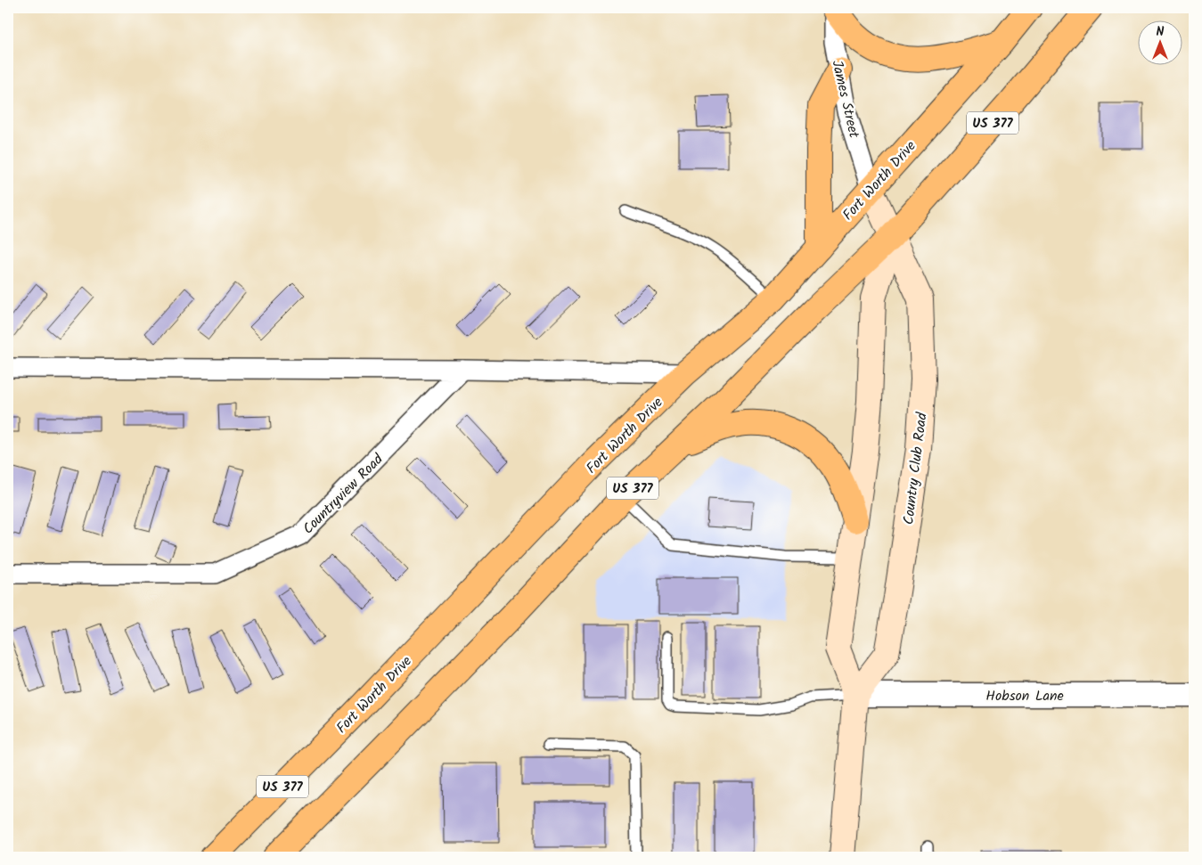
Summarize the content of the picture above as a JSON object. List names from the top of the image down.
{
  "streets": {
    "main road": ["US 377", "Fort Worth Drive", "Country Club Road"],
    "street": ["James Street", "Countryview Road", "Hobson Lane"]
  },
  "crossings": [
    ["James Street", "Fort Worth Drive"],
    ["James Street", "Country Club Road"],
    ["US 377", "Country Club Road"],
    ["Fort Worth Drive", "Country Club Road"],
    ["Country Club Road", "Hobson Lane"]
  ],
  "north": "top"
}
